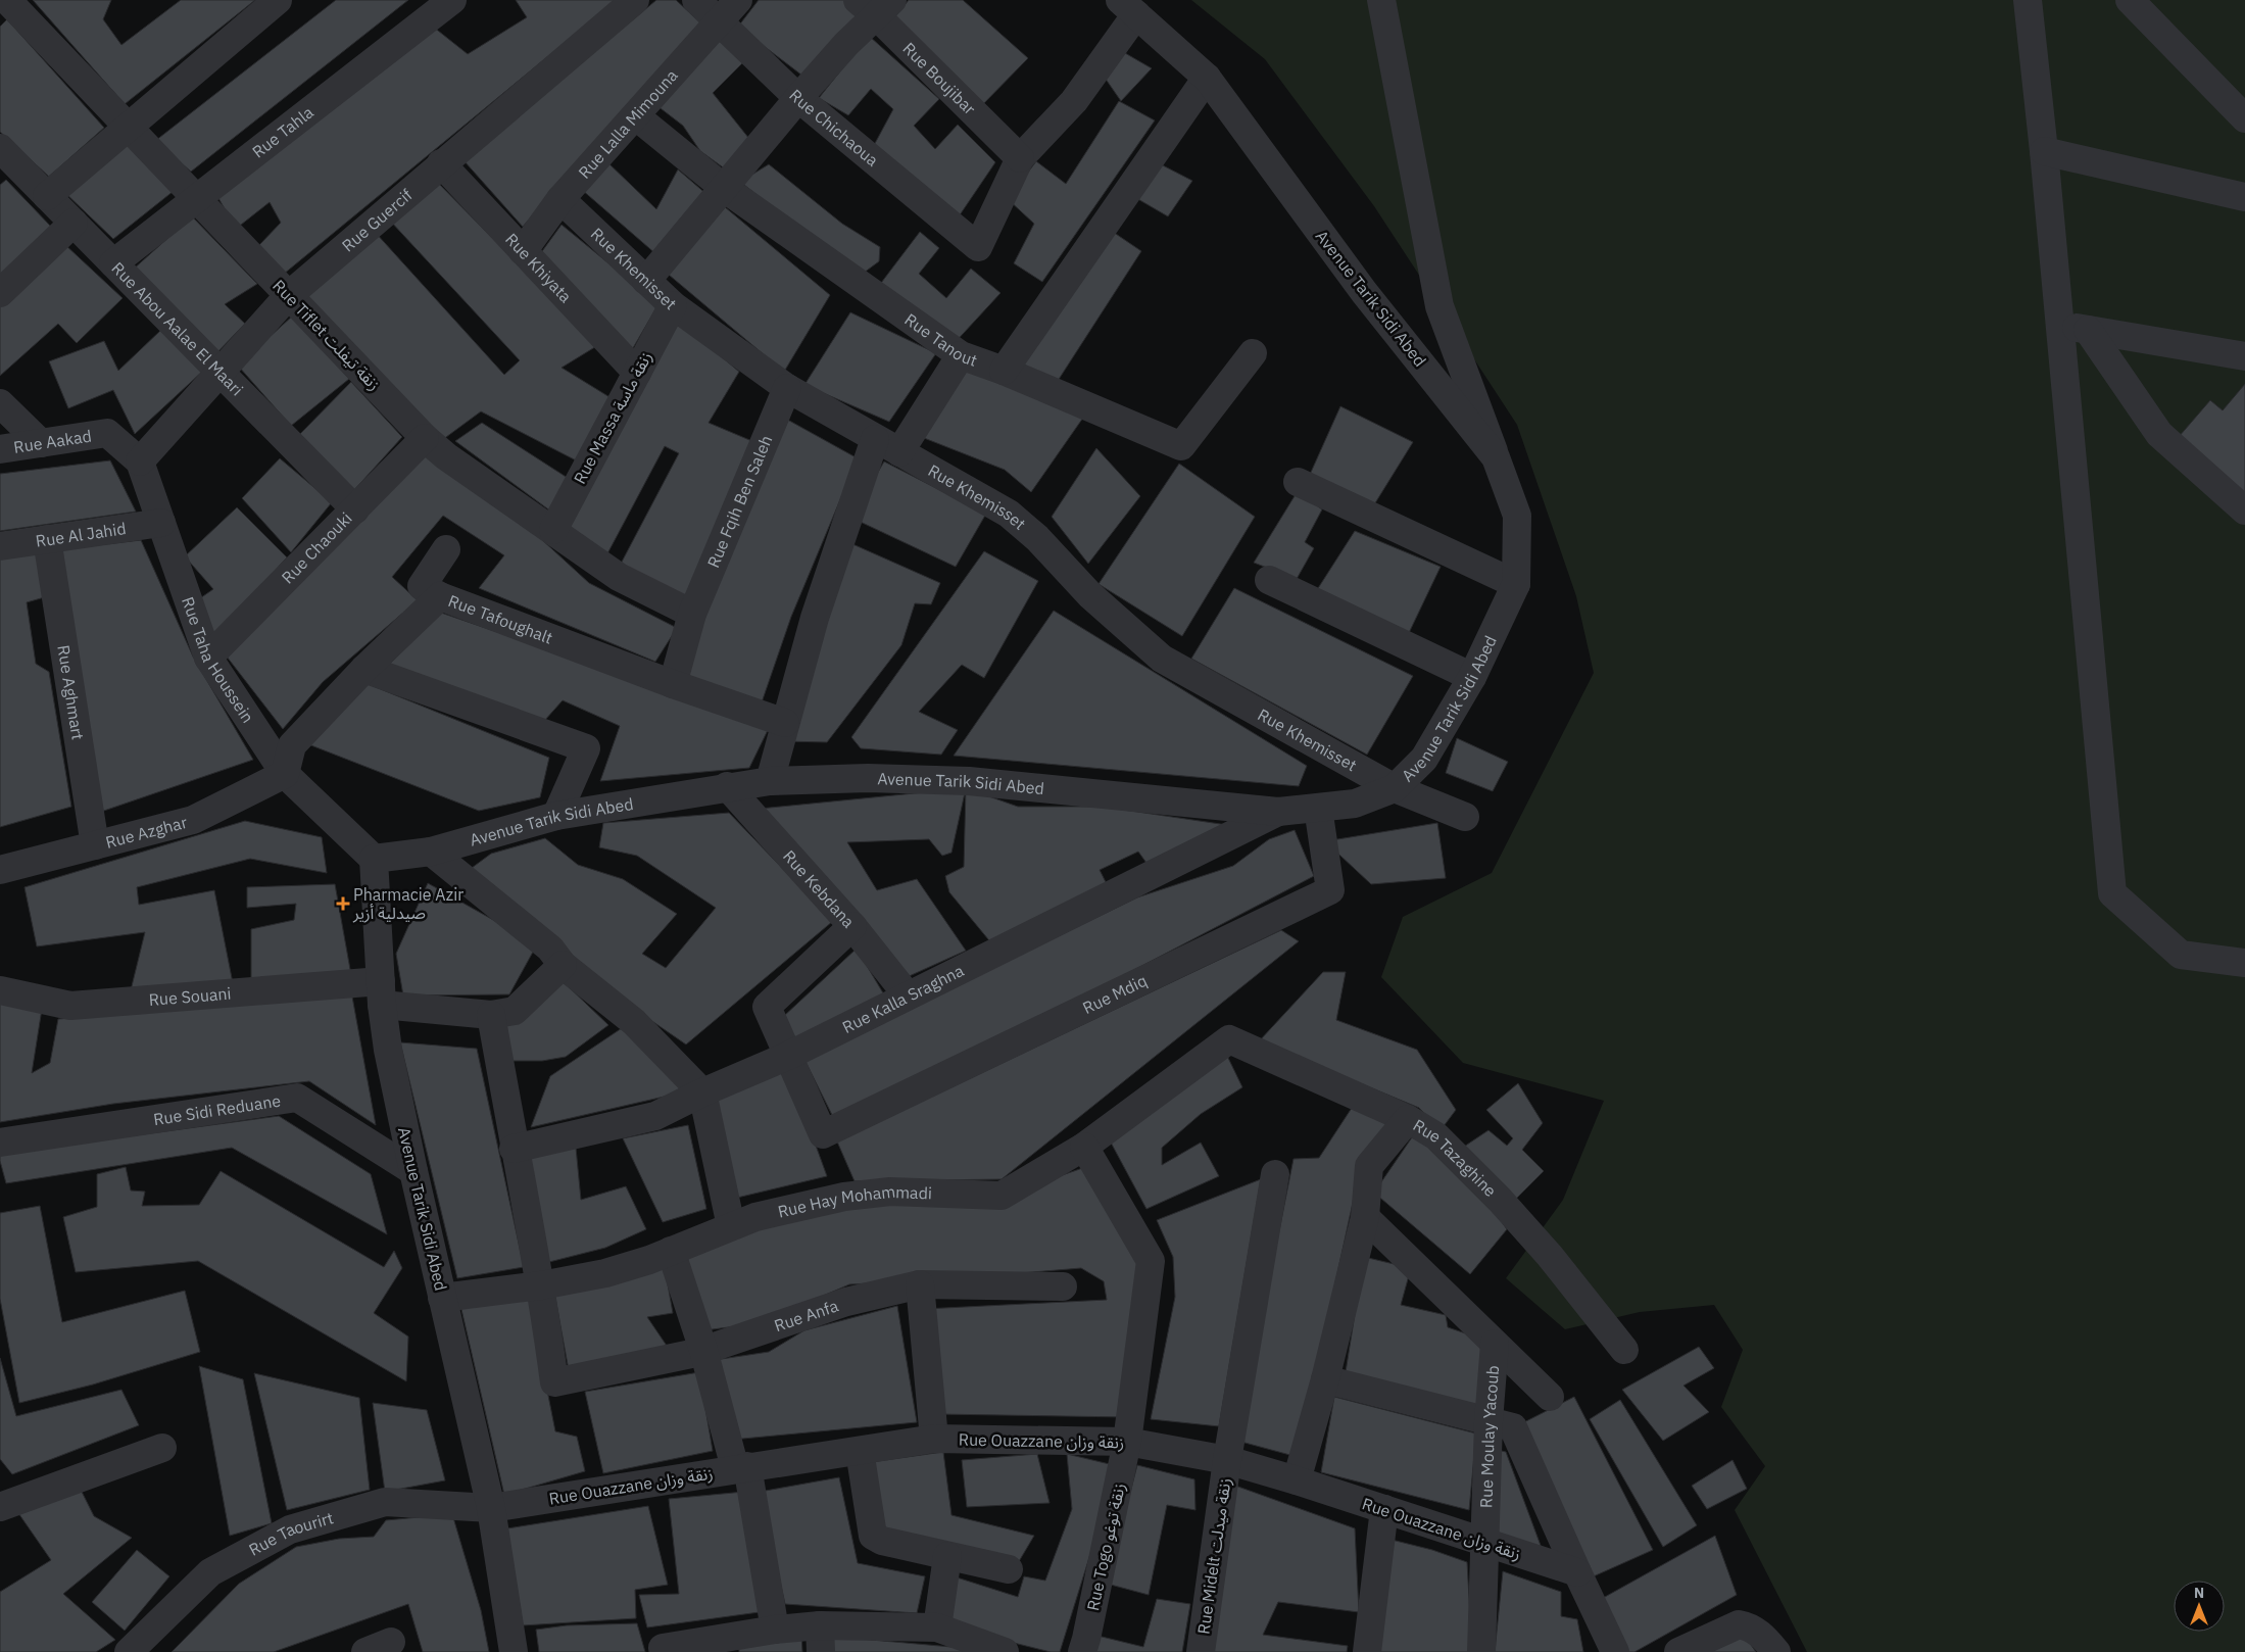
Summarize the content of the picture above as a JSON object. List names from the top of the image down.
{
  "streets": {
    "street": [
      "Rue Boujibar",
      "Rue Lalla Mimouna",
      "Rue Chichaoua",
      "Rue Tahla",
      "Rue Guercif",
      "Rue Khiyata",
      "Rue Khemisset",
      "Avenue Tarik Sidi Abed",
      "Rue Abou Aalae El Maari",
      "Rue Tiflet زنقة تيفلت",
      "Rue Tanout",
      "Rue Massa زنقة ماسة",
      "Rue Aakad",
      "Rue Fqih Ben Saleh",
      "Rue Al Jahid",
      "Rue Chaouki",
      "Rue Tafoughalt",
      "Rue Taha Houssein",
      "Rue Aghmart",
      "Rue Azghar",
      "Rue Kebdana",
      "Rue Mdiq",
      "Rue Souani",
      "Rue Kalla Sraghna",
      "Rue Sidi Reduane",
      "Rue Tazaghine",
      "Rue Hay Mohammadi",
      "Rue Anfa",
      "Rue Moulay Yacoub",
      "Rue Ouazzane زنقة وزان",
      "Rue Taourirt",
      "Rue Togo زنقة توغو",
      "Rue Midelt زنقة ميدلت"
    ]
  },
  "crossings": [
    ["Rue Boujibar", "Rue Chichaoua"],
    ["Rue Lalla Mimouna", "Rue Chichaoua"],
    ["Rue Lalla Mimouna", "Rue Khiyata"],
    ["Rue Lalla Mimouna", "Rue Khemisset"],
    ["Rue Lalla Mimouna", "Rue Tanout"],
    ["Rue Tahla", "Rue Abou Aalae El Maari"],
    ["Rue Tahla", "Rue Tiflet زنقة تيفلت"],
    ["Rue Guercif", "Rue Khiyata"],
    ["Rue Guercif", "Rue Abou Aalae El Maari"],
    ["Rue Guercif", "Rue Tiflet زنقة تيفلت"],
    ["Rue Guercif", "Rue Taha Houssein"],
    ["Rue Khiyata", "Rue Massa زنقة ماسة"],
    ["Rue Khemisset", "Avenue Tarik Sidi Abed"],
    ["Rue Khemisset", "Rue Massa زنقة ماسة"],
    ["Rue Khemisset", "Rue Fqih Ben Saleh"],
    ["Avenue Tarik Sidi Abed", "Rue Taha Houssein"],
    ["Avenue Tarik Sidi Abed", "Rue Kebdana"],
    ["Avenue Tarik Sidi Abed", "Rue Mdiq"],
    ["Avenue Tarik Sidi Abed", "Rue Souani"],
    ["Avenue Tarik Sidi Abed", "Rue Kalla Sraghna"],
    ["Avenue Tarik Sidi Abed", "Rue Sidi Reduane"],
    ["Avenue Tarik Sidi Abed", "Rue Hay Mohammadi"],
    ["Avenue Tarik Sidi Abed", "Rue Ouazzane زنقة وزان"],
    ["Avenue Tarik Sidi Abed", "Rue Taourirt"],
    ["Rue Abou Aalae El Maari", "Rue Chaouki"],
    ["Rue Tiflet زنقة تيفلت", "Rue Massa زنقة ماسة"],
    ["Rue Tiflet زنقة تيفلت", "Rue Fqih Ben Saleh"],
    ["Rue Tiflet زنقة تيفلت", "Rue Chaouki"],
    ["Rue Aakad", "Rue Taha Houssein"],
    ["Rue Fqih Ben Saleh", "Rue Tafoughalt"],
    ["Rue Al Jahid", "Rue Taha Houssein"],
    ["Rue Al Jahid", "Rue Aghmart"],
    ["Rue Chaouki", "Rue Taha Houssein"],
    ["Rue Tafoughalt", "Rue Taha Houssein"],
    ["Rue Tafoughalt", "Rue Azghar"],
    ["Rue Taha Houssein", "Rue Azghar"],
    ["Rue Aghmart", "Rue Azghar"],
    ["Rue Kebdana", "Rue Kalla Sraghna"],
    ["Rue Mdiq", "Rue Kalla Sraghna"],
    ["Rue Tazaghine", "Rue Hay Mohammadi"],
    ["Rue Hay Mohammadi", "Rue Anfa"],
    ["Rue Hay Mohammadi", "Rue Togo زنقة توغو"],
    ["Rue Moulay Yacoub", "Rue Ouazzane زنقة وزان"],
    ["Rue Ouazzane زنقة وزان", "Rue Taourirt"],
    ["Rue Ouazzane زنقة وزان", "Rue Togo زنقة توغو"],
    ["Rue Ouazzane زنقة وزان", "Rue Midelt زنقة ميدلت"]
  ],
  "places": {
    "health": ["Pharmacie Azir صيدلية أزير"]
  },
  "north": "top"
}
